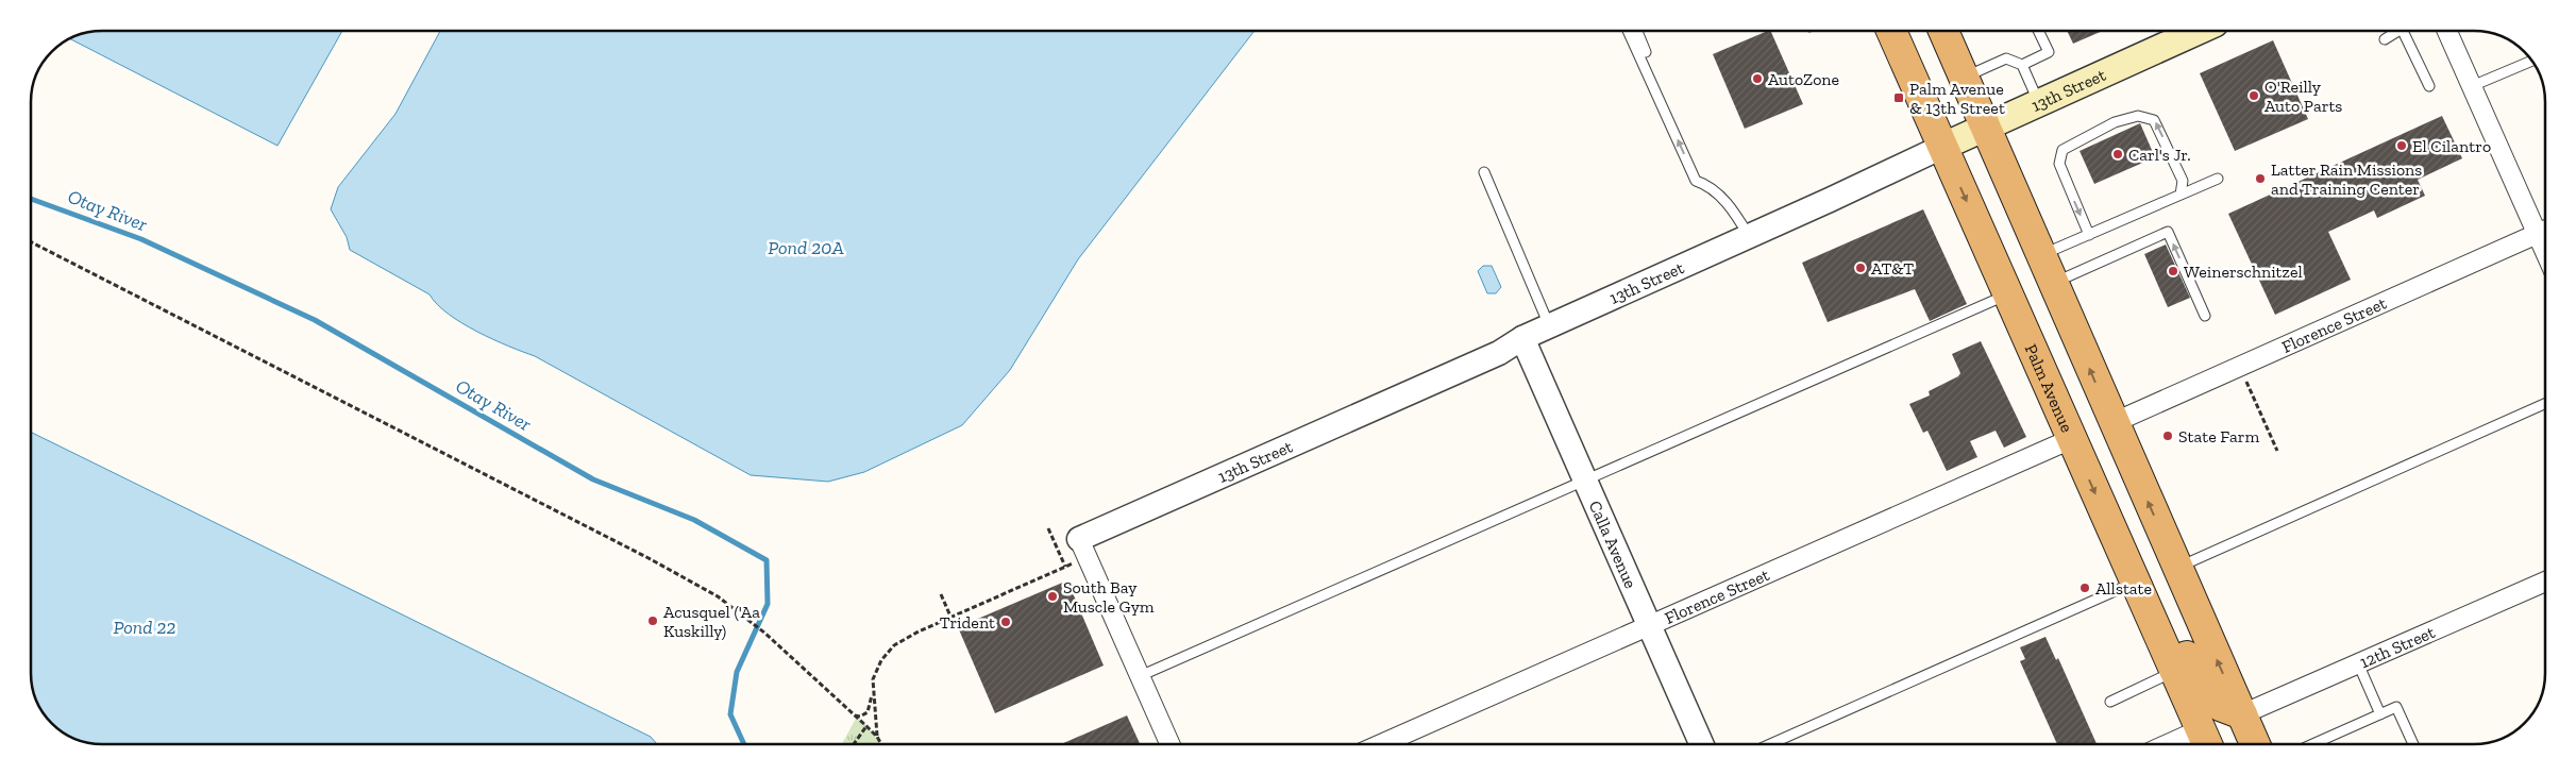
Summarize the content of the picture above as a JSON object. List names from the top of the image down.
{
  "streets": {
    "highway": ["Palm Avenue"],
    "main road": ["13th Street"],
    "street": ["Florence Street", "Calla Avenue", "12th Street"]
  },
  "crossings": [
    ["13th Street", "Palm Avenue"],
    ["13th Street", "Calla Avenue"],
    ["Florence Street", "Palm Avenue"],
    ["Florence Street", "Calla Avenue"]
  ],
  "water": ["Otay River", "Pond 20A", "Pond 22"],
  "places": {
    "other": [
      "AutoZone",
      "O'Reilly Auto Parts",
      "El Cilantro",
      "Carl's Jr.",
      "Latter Rain Missions and Training Center",
      "AT&T",
      "Weinerschnitzel",
      "State Farm",
      "Allstate",
      "South Bay Muscle Gym",
      "Acusquel ('Aa Kuskilly)",
      "Trident"
    ],
    "transit": ["Palm Avenue & 13th Street"]
  }
}
